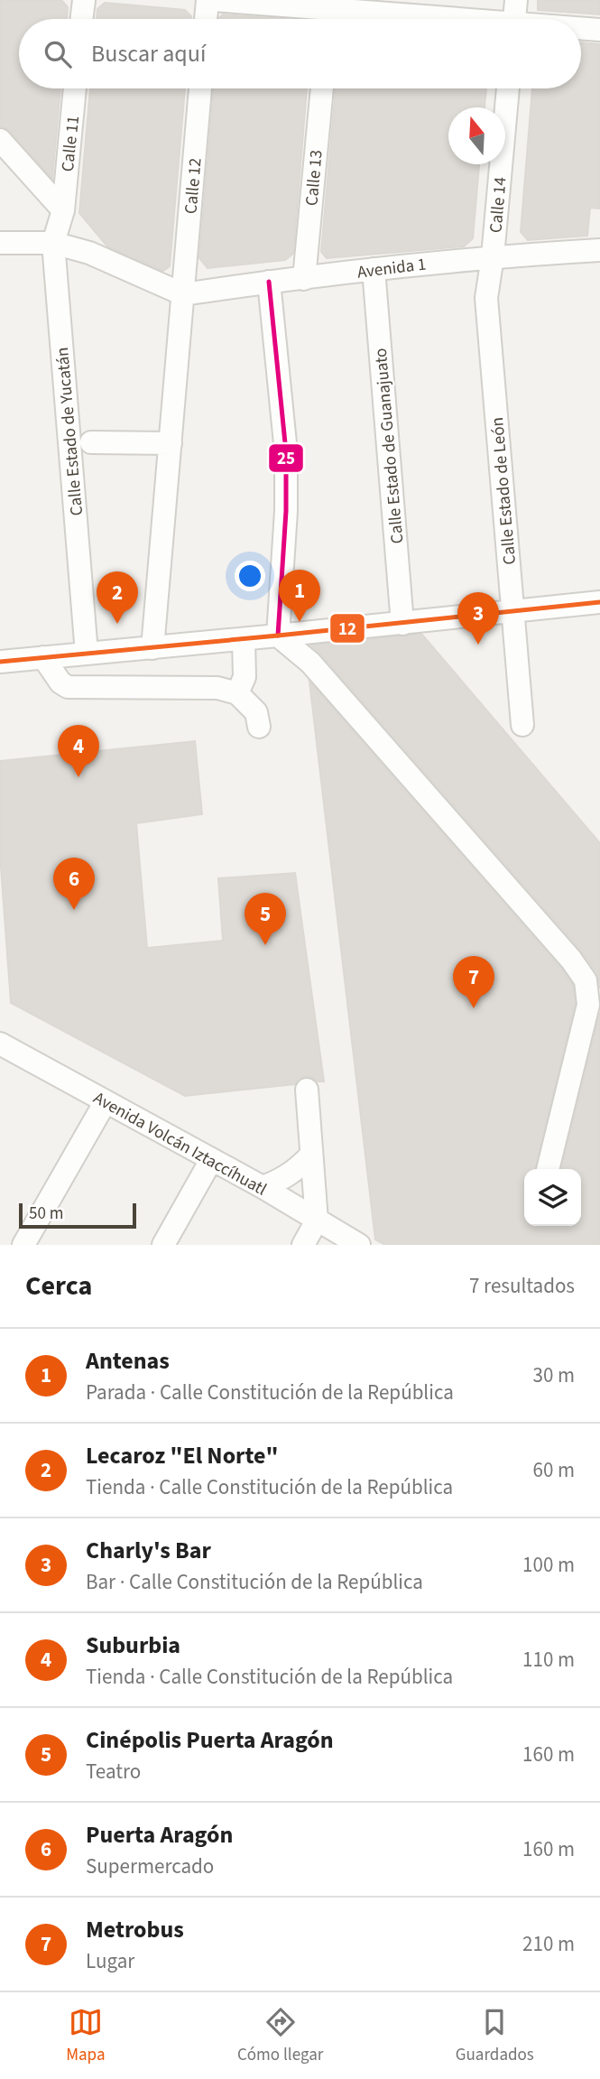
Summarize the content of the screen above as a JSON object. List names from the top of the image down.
{
  "streets": {
    "street": [
      "Calle 11",
      "Calle 13",
      "Calle 12",
      "Calle 14",
      "Avenida 1",
      "Calle Estado de Yucatán",
      "Calle Estado de Guanajuato",
      "Calle Estado de León",
      "Avenida Volcán Iztaccíhuatl"
    ]
  },
  "crossings": [
    ["Calle 11", "Calle Estado de Yucatán"],
    ["Calle 13", "Avenida 1"],
    ["Calle 12", "Avenida 1"],
    ["Calle 14", "Avenida 1"],
    ["Calle 14", "Calle Estado de León"],
    ["Avenida 1", "Calle Estado de Guanajuato"],
    ["Avenida 1", "Calle Estado de León"]
  ],
  "lines": ["transit line 25", "transit line 12"],
  "scale_bar": "50 m",
  "north": "top",
  "page": {
    "search": "Buscar aquí",
    "pins": [
      "1",
      "2",
      "3",
      "4",
      "6",
      "5",
      "7"
    ],
    "scale": "50 m",
    "heading": ["Cerca", "7 resultados"],
    "list": [
      {
        "mark": "1",
        "name": "Antenas",
        "note": "Parada · Calle Constitución de la República",
        "value": "30 m"
      },
      {
        "mark": "2",
        "name": "Lecaroz \"El Norte\"",
        "note": "Tienda · Calle Constitución de la República",
        "value": "60 m"
      },
      {
        "mark": "3",
        "name": "Charly's Bar",
        "note": "Bar · Calle Constitución de la República",
        "value": "100 m"
      },
      {
        "mark": "4",
        "name": "Suburbia",
        "note": "Tienda · Calle Constitución de la República",
        "value": "110 m"
      },
      {
        "mark": "5",
        "name": "Cinépolis Puerta Aragón",
        "note": "Teatro",
        "value": "160 m"
      },
      {
        "mark": "6",
        "name": "Puerta Aragón",
        "note": "Supermercado",
        "value": "160 m"
      },
      {
        "mark": "7",
        "name": "Metrobus",
        "note": "Lugar",
        "value": "210 m"
      }
    ],
    "nav": ["Mapa", "Cómo llegar", "Guardados"]
  }
}
